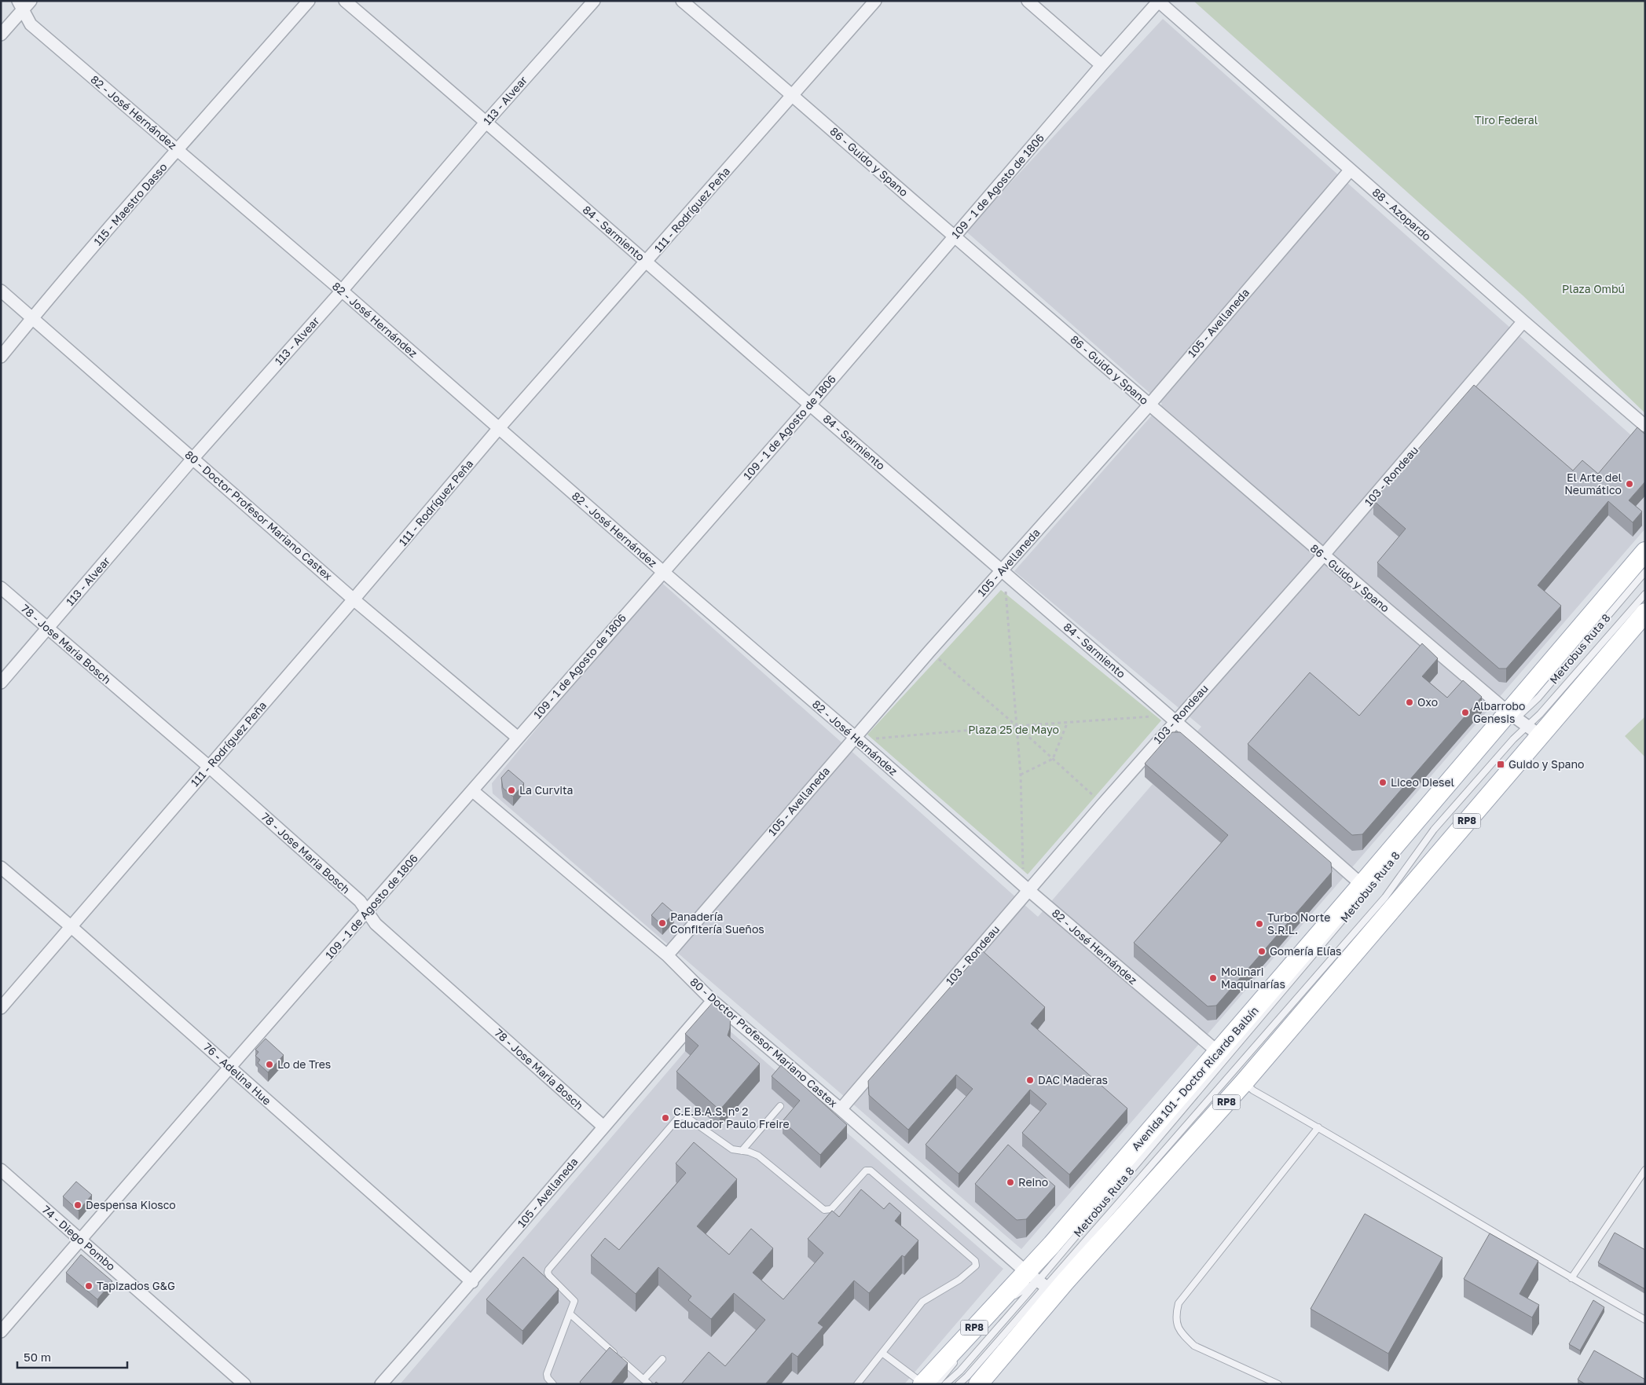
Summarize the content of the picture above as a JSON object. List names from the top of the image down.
{
  "streets": {
    "main road": ["RP8", "Avenida 101 - Doctor Ricardo Balbín"],
    "street": [
      "113 - Alvear",
      "82 - José Hernández",
      "86 - Guido y Spano",
      "109 - 1 de Agosto de 1806",
      "115 - Maestro Dasso",
      "111 - Rodríguez Peña",
      "88 - Azopardo",
      "84 - Sarmiento",
      "105 - Avellaneda",
      "103 - Rondeau",
      "80 - Doctor Profesor Mariano Castex",
      "78 - Jose Maria Bosch",
      "76 - Adelina Hue",
      "74 - Diego Pombo"
    ],
    "lane": ["Metrobus Ruta 8"]
  },
  "crossings": [
    ["113 - Alvear", "82 - José Hernández"],
    ["113 - Alvear", "84 - Sarmiento"],
    ["113 - Alvear", "80 - Doctor Profesor Mariano Castex"],
    ["113 - Alvear", "78 - Jose Maria Bosch"],
    ["82 - José Hernández", "109 - 1 de Agosto de 1806"],
    ["82 - José Hernández", "115 - Maestro Dasso"],
    ["82 - José Hernández", "111 - Rodríguez Peña"],
    ["82 - José Hernández", "105 - Avellaneda"],
    ["82 - José Hernández", "103 - Rondeau"],
    ["82 - José Hernández", "Avenida 101 - Doctor Ricardo Balbín"],
    ["86 - Guido y Spano", "109 - 1 de Agosto de 1806"],
    ["86 - Guido y Spano", "111 - Rodríguez Peña"],
    ["86 - Guido y Spano", "105 - Avellaneda"],
    ["86 - Guido y Spano", "103 - Rondeau"],
    ["86 - Guido y Spano", "Metrobus Ruta 8"],
    ["86 - Guido y Spano", "Avenida 101 - Doctor Ricardo Balbín"],
    ["109 - 1 de Agosto de 1806", "88 - Azopardo"],
    ["109 - 1 de Agosto de 1806", "84 - Sarmiento"],
    ["109 - 1 de Agosto de 1806", "80 - Doctor Profesor Mariano Castex"],
    ["109 - 1 de Agosto de 1806", "78 - Jose Maria Bosch"],
    ["109 - 1 de Agosto de 1806", "76 - Adelina Hue"],
    ["109 - 1 de Agosto de 1806", "74 - Diego Pombo"],
    ["115 - Maestro Dasso", "80 - Doctor Profesor Mariano Castex"],
    ["111 - Rodríguez Peña", "84 - Sarmiento"],
    ["111 - Rodríguez Peña", "80 - Doctor Profesor Mariano Castex"],
    ["111 - Rodríguez Peña", "78 - Jose Maria Bosch"],
    ["111 - Rodríguez Peña", "76 - Adelina Hue"],
    ["88 - Azopardo", "105 - Avellaneda"],
    ["88 - Azopardo", "103 - Rondeau"],
    ["84 - Sarmiento", "105 - Avellaneda"],
    ["84 - Sarmiento", "103 - Rondeau"],
    ["84 - Sarmiento", "Avenida 101 - Doctor Ricardo Balbín"],
    ["105 - Avellaneda", "80 - Doctor Profesor Mariano Castex"],
    ["105 - Avellaneda", "78 - Jose Maria Bosch"],
    ["105 - Avellaneda", "76 - Adelina Hue"],
    ["103 - Rondeau", "80 - Doctor Profesor Mariano Castex"],
    ["80 - Doctor Profesor Mariano Castex", "Metrobus Ruta 8"],
    ["80 - Doctor Profesor Mariano Castex", "Avenida 101 - Doctor Ricardo Balbín"],
    ["Metrobus Ruta 8", "Avenida 101 - Doctor Ricardo Balbín"]
  ],
  "parks": ["Tiro Federal", "Plaza Ombú", "Plaza 25 de Mayo"],
  "places": {
    "other": [
      "El Arte del Neumático",
      "Oxo",
      "Albarrobo Genesis",
      "Liceo Diesel",
      "La Curvita",
      "Panadería Confitería Sueños",
      "Turbo Norte S.R.L.",
      "Gomería Elías",
      "Molinari Maquinarías",
      "Lo de Tres",
      "DAC Maderas",
      "C.E.B.A.S. nº 2 Educador Paulo Freire",
      "Reino",
      "Despensa Kiosco",
      "Tapizados G&G"
    ],
    "transit": ["Guido y Spano"]
  },
  "scale_bar": "50 m"
}
